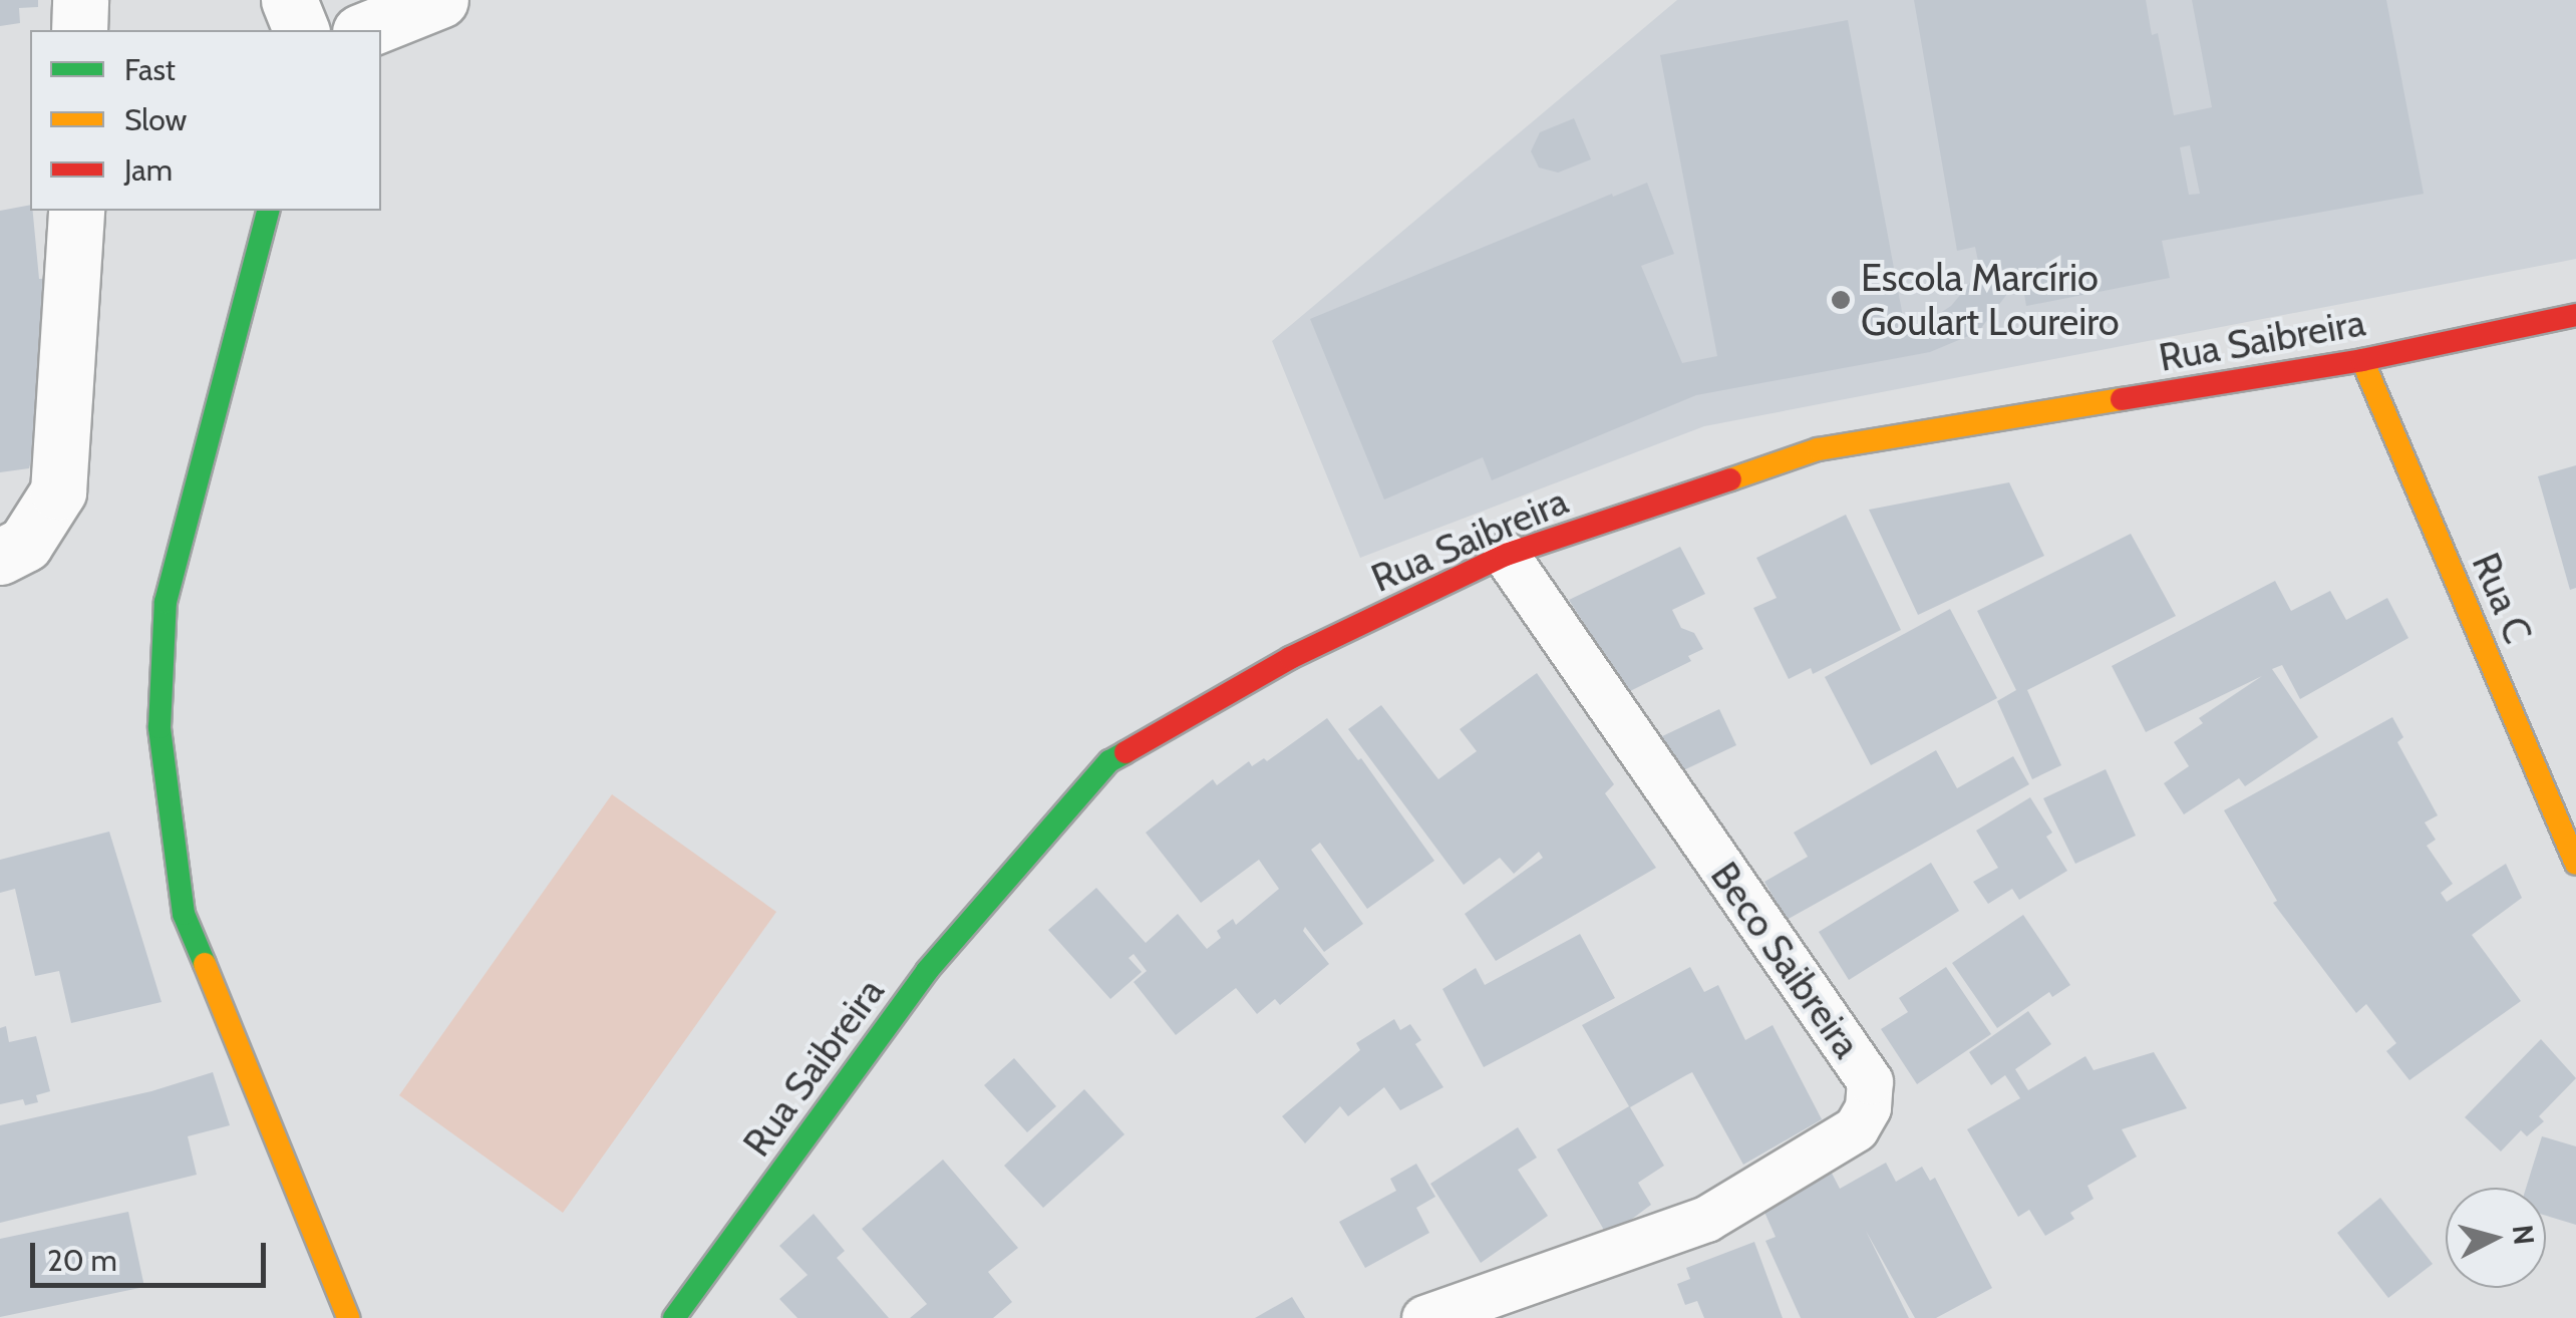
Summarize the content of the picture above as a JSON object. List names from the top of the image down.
{
  "streets": {
    "street": ["Rua Saibreira", "Rua C"],
    "lane": ["Beco Saibreira"]
  },
  "crossings": [
    ["Rua Saibreira", "Rua C"],
    ["Rua Saibreira", "Beco Saibreira"]
  ],
  "places": ["Escola Marcírio Goulart Loureiro"],
  "legend": ["Fast", "Slow", "Jam"],
  "scale_bar": "20 m",
  "north": "right"
}
